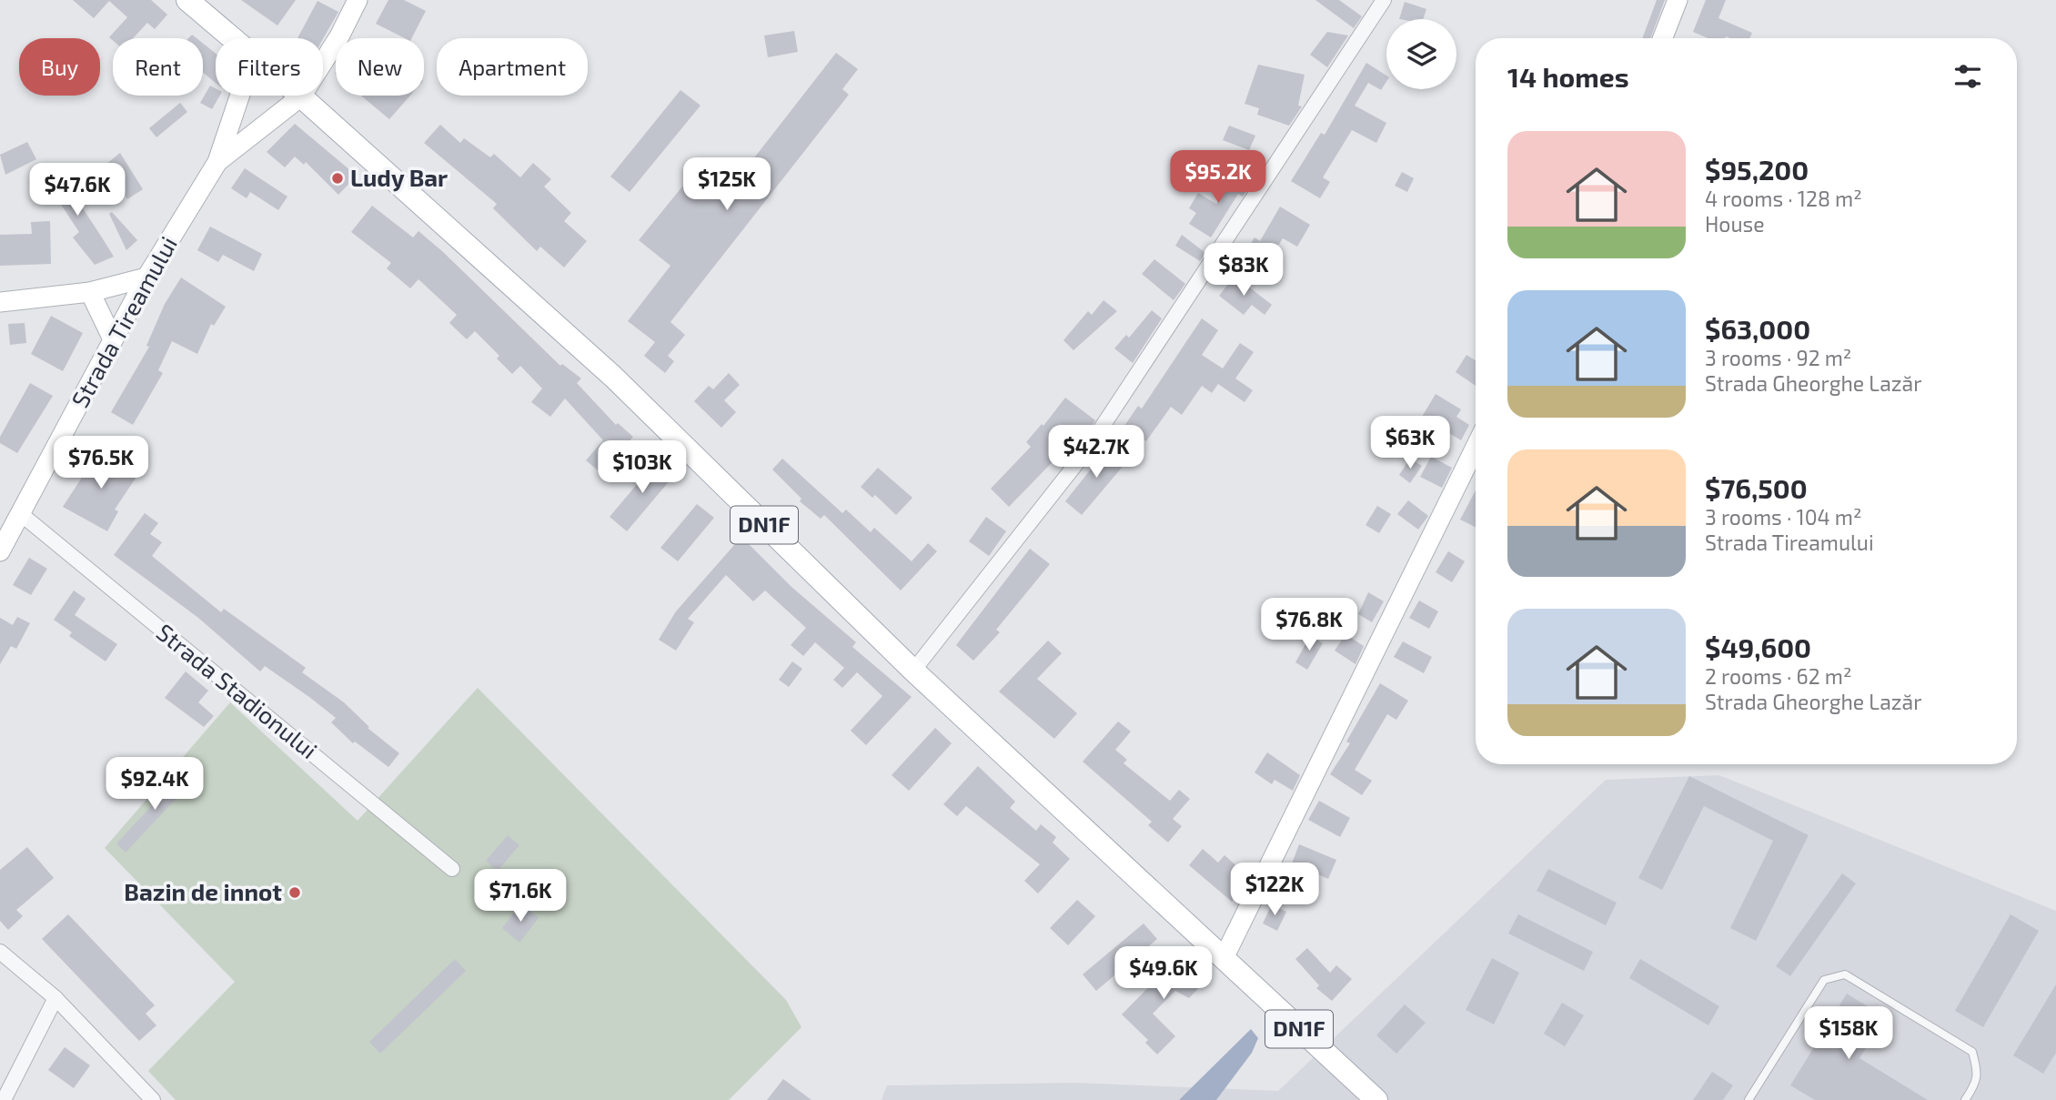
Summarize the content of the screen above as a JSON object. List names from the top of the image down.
{
  "streets": {
    "main road": ["Strada Tireamului", "DN1F"],
    "street": ["Strada Stadionului"]
  },
  "crossings": [
    ["Strada Tireamului", "DN1F"],
    ["Strada Tireamului", "Strada Stadionului"]
  ],
  "places": ["Ludy Bar", "Bazin de innot"],
  "page": {
    "chip": [
      "Buy",
      "Rent",
      "Filters",
      "New",
      "Apartment"
    ],
    "heading": "14 homes",
    "list": [
      {
        "name": "$95,200",
        "note": "4 rooms · 128 m² · House"
      },
      {
        "name": "$63,000",
        "note": "3 rooms · 92 m² · Strada Gheorghe Lazăr"
      },
      {
        "name": "$76,500",
        "note": "3 rooms · 104 m² · Strada Tireamului"
      },
      {
        "name": "$49,600",
        "note": "2 rooms · 62 m² · Strada Gheorghe Lazăr"
      }
    ],
    "price": [
      "$95.2K",
      "$125K",
      "$47.6K",
      "$83K",
      "$63K",
      "$42.7K",
      "$76.5K",
      "$103K",
      "$76.8K",
      "$92.4K",
      "$122K",
      "$71.6K",
      "$49.6K",
      "$158K"
    ]
  }
}
